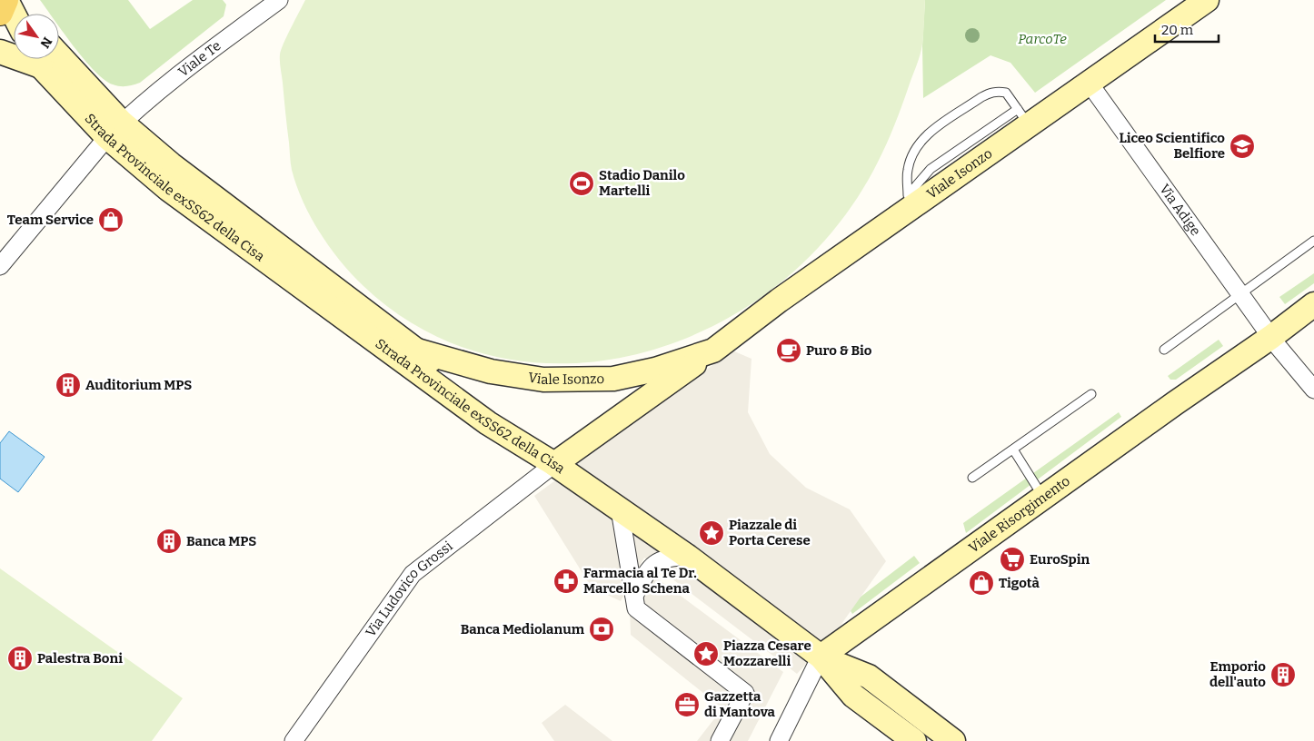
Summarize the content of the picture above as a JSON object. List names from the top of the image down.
{
  "streets": {
    "main road": ["Viale Isonzo", "Strada Provinciale exSS62 della Cisa", "Viale Risorgimento"],
    "street": ["Viale Te", "Via Adige", "Via Ludovico Grossi"]
  },
  "crossings": [
    ["Viale Te", "Strada Provinciale exSS62 della Cisa"],
    ["Viale Isonzo", "Strada Provinciale exSS62 della Cisa"],
    ["Viale Isonzo", "Via Adige"],
    ["Viale Isonzo", "Via Ludovico Grossi"],
    ["Strada Provinciale exSS62 della Cisa", "Via Ludovico Grossi"],
    ["Via Adige", "Viale Risorgimento"]
  ],
  "parks": ["ParcoTe"],
  "places": {
    "school or university": ["Liceo Scientifico Belfiore"],
    "sports": ["Stadio Danilo Martelli"],
    "shop": ["Team Service", "Tigotà"],
    "cafe": ["Puro & Bio"],
    "building": [
      "Auditorium MPS",
      "Banca MPS",
      "Palestra Boni",
      "Emporio dell'auto"
    ],
    "place": ["Piazzale di Porta Cerese", "Piazza Cesare Mozzarelli"],
    "supermarket": ["EuroSpin"],
    "pharmacy": ["Farmacia al Te Dr. Marcello Schena"],
    "bank": ["Banca Mediolanum"],
    "office": ["Gazzetta di Mantova"]
  },
  "scale_bar": "20 m",
  "north": "bottom right"
}
